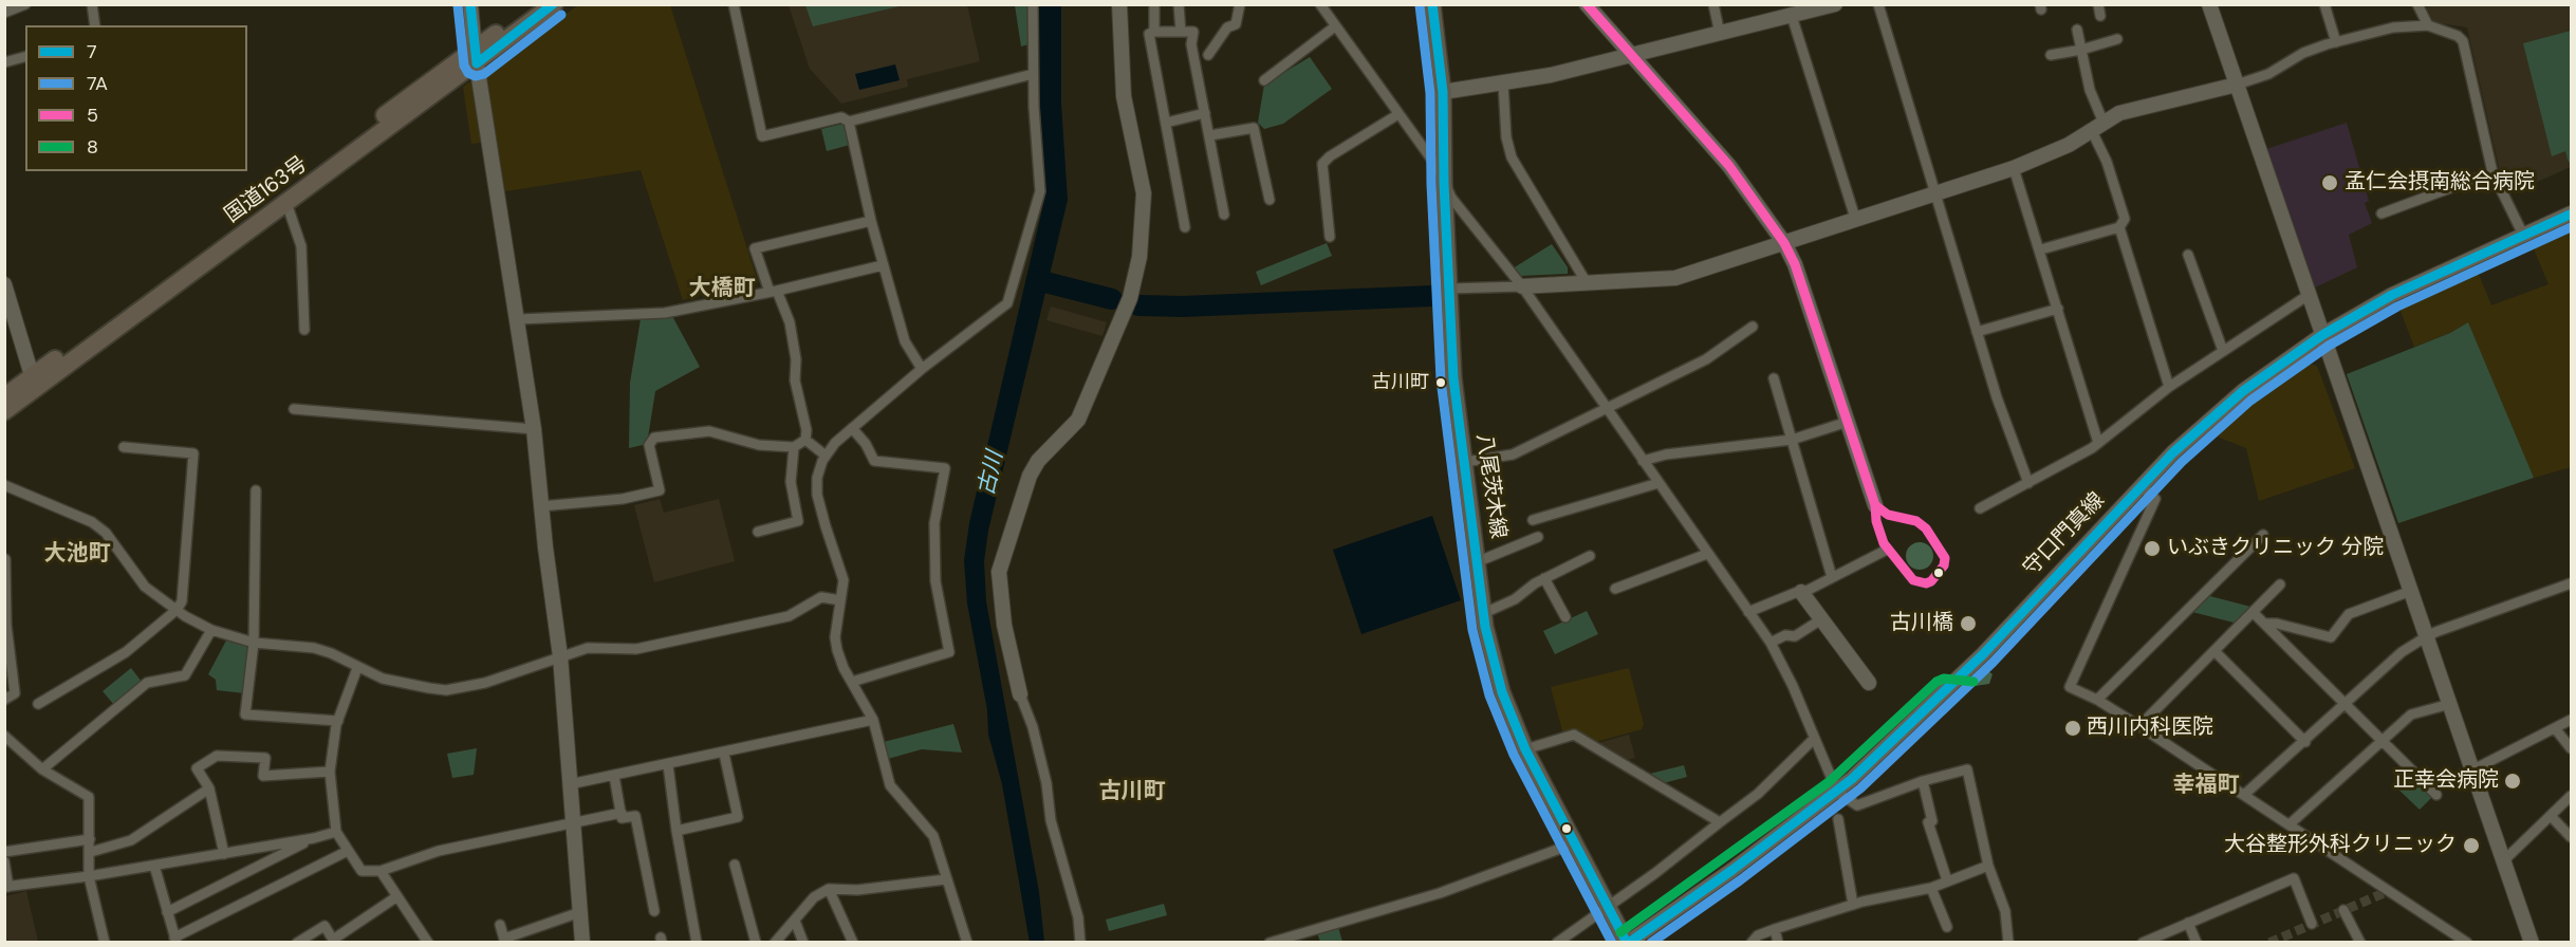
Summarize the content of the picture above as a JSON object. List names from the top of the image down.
{
  "streets": {
    "highway": ["国道163号"],
    "main road": ["八尾茨木線"],
    "street": ["守口門真線"]
  },
  "crossings": [
    ["八尾茨木線", "守口門真線"]
  ],
  "districts": [
    "大橋町",
    "大池町",
    "幸福町",
    "古川町"
  ],
  "water": ["古川"],
  "places": [
    "孟仁会摂南総合病院",
    "古川町",
    "いぶきクリニック 分院",
    "古川橋",
    "西川内科医院",
    "正幸会病院",
    "大谷整形外科クリニック"
  ],
  "lines": [
    "transit line 7",
    "transit line 5",
    "transit line 7A",
    "transit line 8"
  ],
  "legend": [
    "7",
    "7A",
    "5",
    "8"
  ]
}
